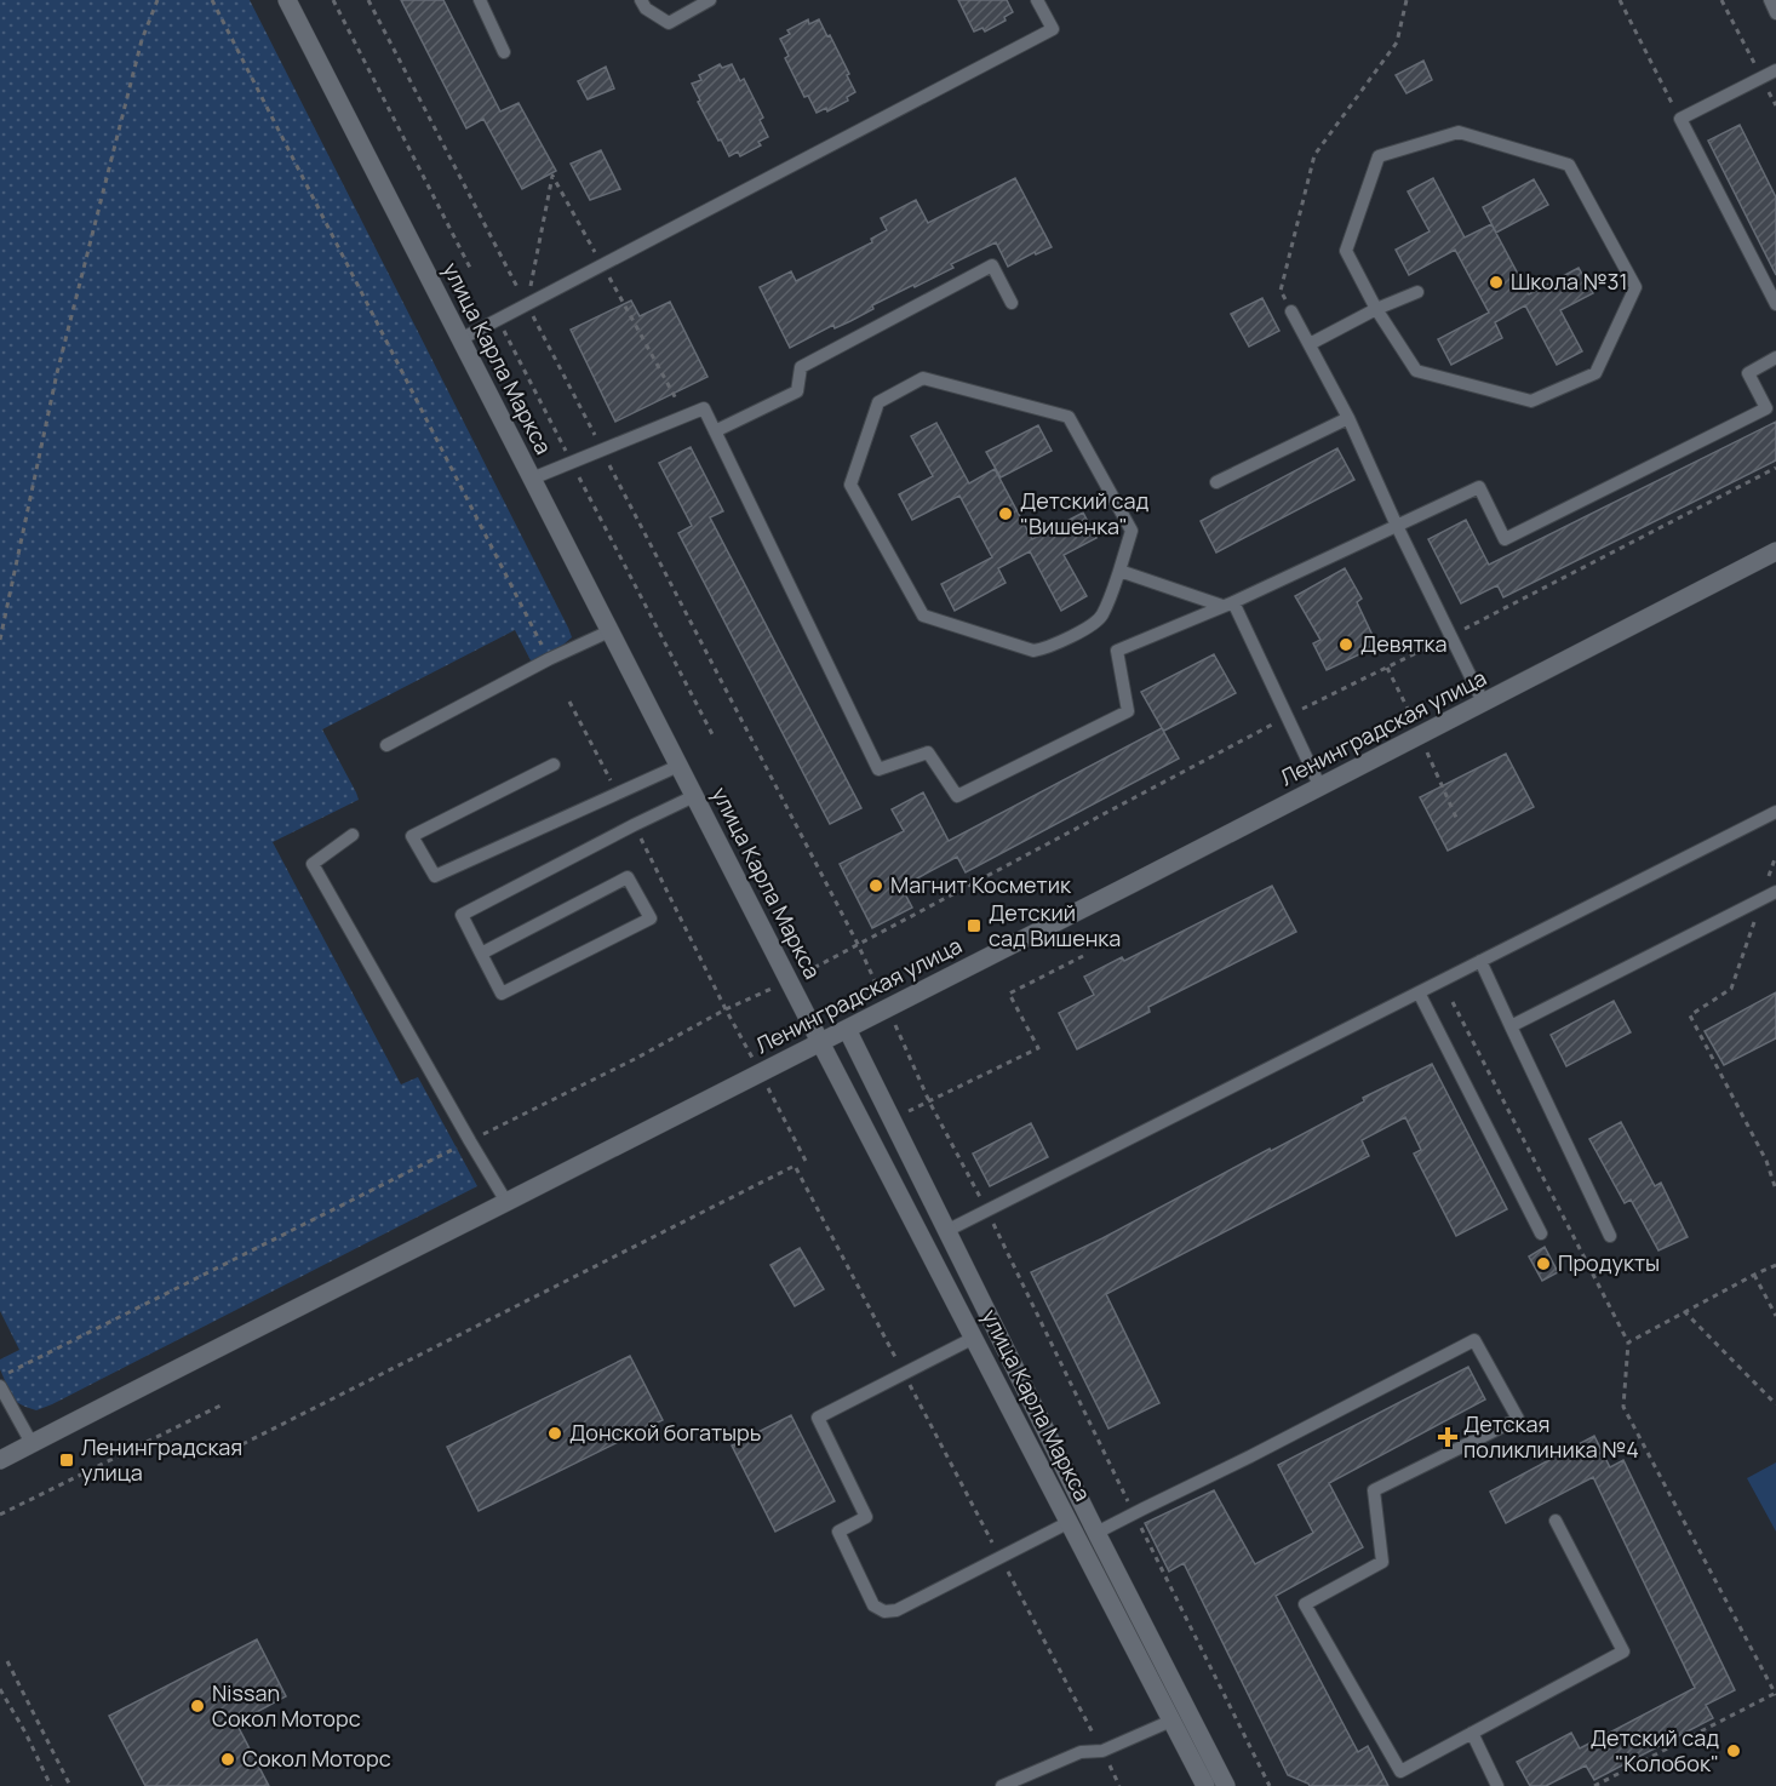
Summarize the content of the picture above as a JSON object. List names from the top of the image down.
{
  "streets": {
    "street": ["улица Карла Маркса", "Ленинградская улица"]
  },
  "crossings": [
    ["улица Карла Маркса", "Ленинградская улица"]
  ],
  "places": {
    "other": [
      "Школа №31",
      "Детский сад \"Вишенка\"",
      "Девятка",
      "Магнит Косметик",
      "Продукты",
      "Донской богатырь",
      "Nissan Сокол Моторс",
      "Детский сад \"Колобок\"",
      "Сокол Моторс"
    ],
    "transit": ["Детский сад Вишенка", "Ленинградская улица"],
    "health": ["Детская поликлиника №4"]
  }
}
